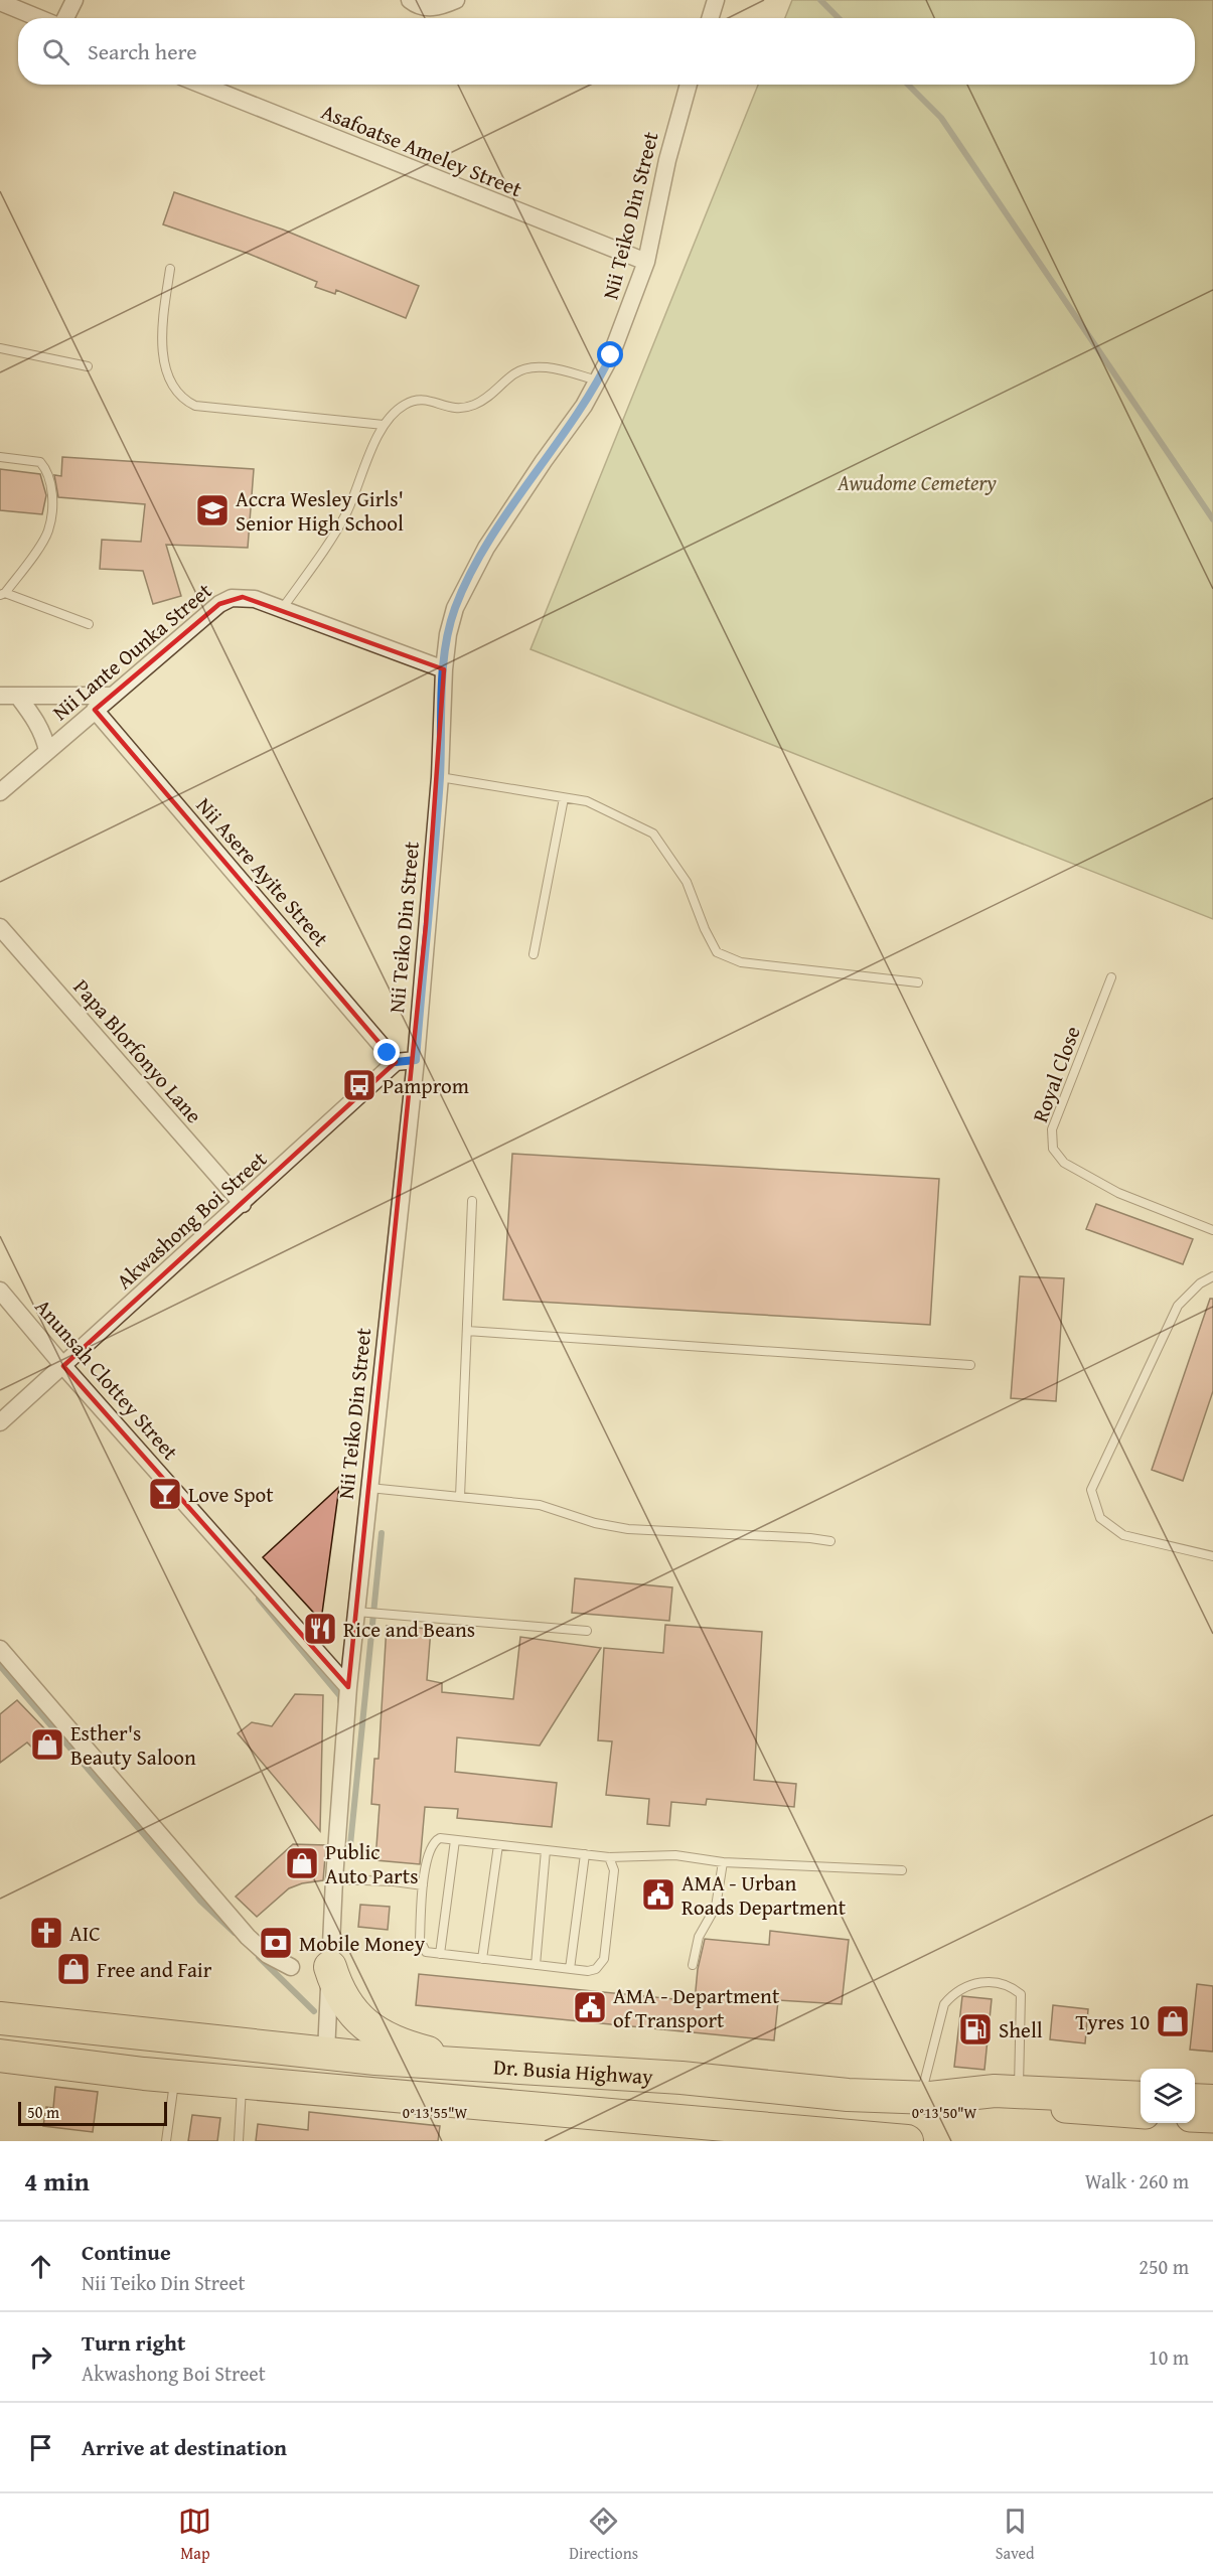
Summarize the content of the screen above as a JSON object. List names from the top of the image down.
{
  "streets": {
    "highway": ["Dr. Busia Highway"],
    "street": [
      "Asafoatse Ameley Street",
      "Nii Teiko Din Street",
      "Nii Lante Ounka Street",
      "Nii Asere Ayite Street",
      "Papa Blorfonyo Lane",
      "Akwashong Boi Street",
      "Anunsah Clottey Street"
    ],
    "lane": ["Royal Close"]
  },
  "crossings": [
    ["Asafoatse Ameley Street", "Nii Teiko Din Street"],
    ["Nii Teiko Din Street", "Nii Lante Ounka Street"],
    ["Nii Teiko Din Street", "Anunsah Clottey Street"],
    ["Nii Teiko Din Street", "Dr. Busia Highway"],
    ["Nii Lante Ounka Street", "Nii Asere Ayite Street"],
    ["Nii Asere Ayite Street", "Akwashong Boi Street"],
    ["Papa Blorfonyo Lane", "Akwashong Boi Street"],
    ["Akwashong Boi Street", "Anunsah Clottey Street"]
  ],
  "parks": ["Awudome Cemetery"],
  "places": {
    "school or university": ["Accra Wesley Girls' Senior High School"],
    "bus stop": ["Pamprom"],
    "bar": ["Love Spot"],
    "restaurant": ["Rice and Beans"],
    "shop": [
      "Esther's Beauty Saloon",
      "Public Auto Parts",
      "Free and Fair",
      "Tyres 10"
    ],
    "public building": ["AMA - Urban Roads Department", "AMA - Department of Transport"],
    "church": ["AIC"],
    "bank": ["Mobile Money"],
    "fuel station": ["Shell"]
  },
  "scale_bar": "50 m",
  "page": {
    "search": "Search here",
    "scale": "50 m",
    "heading": ["4 min", "Walk · 260 m"],
    "list": [
      ["Continue", "Nii Teiko Din Street", "250 m"],
      ["Turn right", "Akwashong Boi Street", "10 m"],
      "Arrive at destination"
    ],
    "nav": ["Map", "Directions", "Saved"]
  },
  "coordinates": ["0°13'55\"W", "0°13'50\"W"]
}
